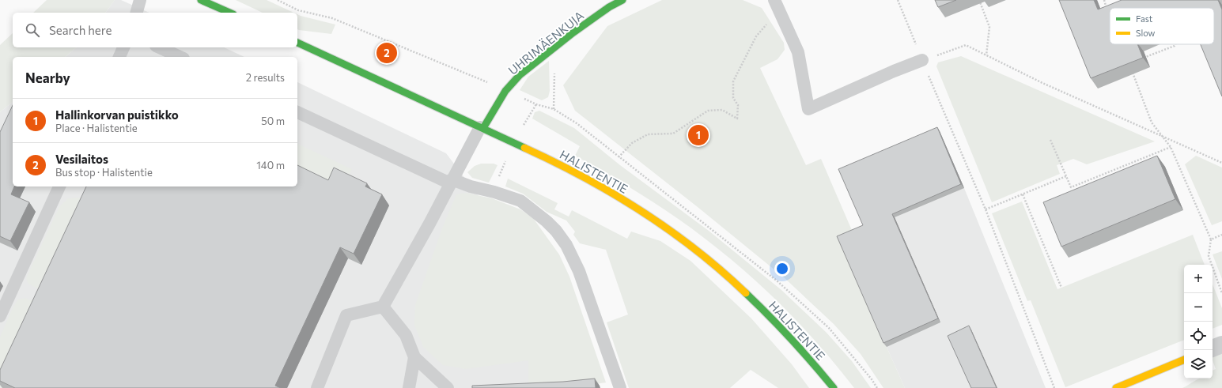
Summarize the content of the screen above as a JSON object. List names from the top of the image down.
{
  "streets": {
    "street": ["UHRIMÄENKUJA", "HALISTENTIE"]
  },
  "crossings": [
    ["UHRIMÄENKUJA", "HALISTENTIE"]
  ],
  "legend": ["Fast", "Slow"],
  "page": {
    "search": "Search here",
    "pins": ["2", "1"],
    "heading": ["Nearby", "2 results"],
    "list": [
      {
        "mark": "1",
        "name": "Hallinkorvan puistikko",
        "note": "Place · Halistentie",
        "value": "50 m"
      },
      {
        "mark": "2",
        "name": "Vesilaitos",
        "note": "Bus stop · Halistentie",
        "value": "140 m"
      }
    ],
    "map_buttons": ["+", "−"]
  }
}
